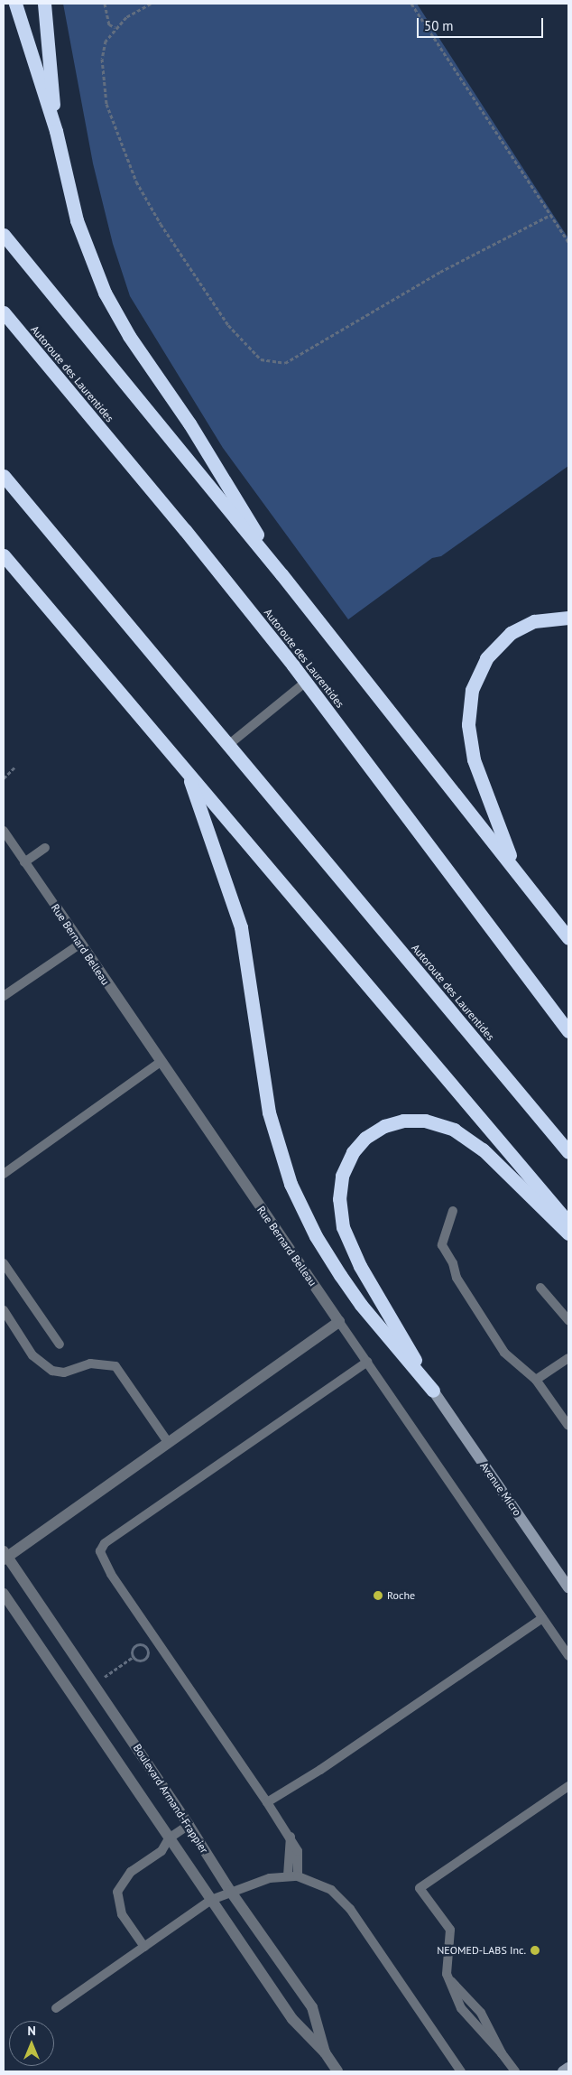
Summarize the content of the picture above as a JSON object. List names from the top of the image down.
{
  "streets": {
    "highway": ["Autoroute des Laurentides"],
    "street": ["Rue Bernard Belleau", "Avenue Micro", "Boulevard Armand-Frappier"]
  },
  "places": ["Roche", "NEOMED-LABS Inc."],
  "scale_bar": "50 m",
  "north": "top"
}
